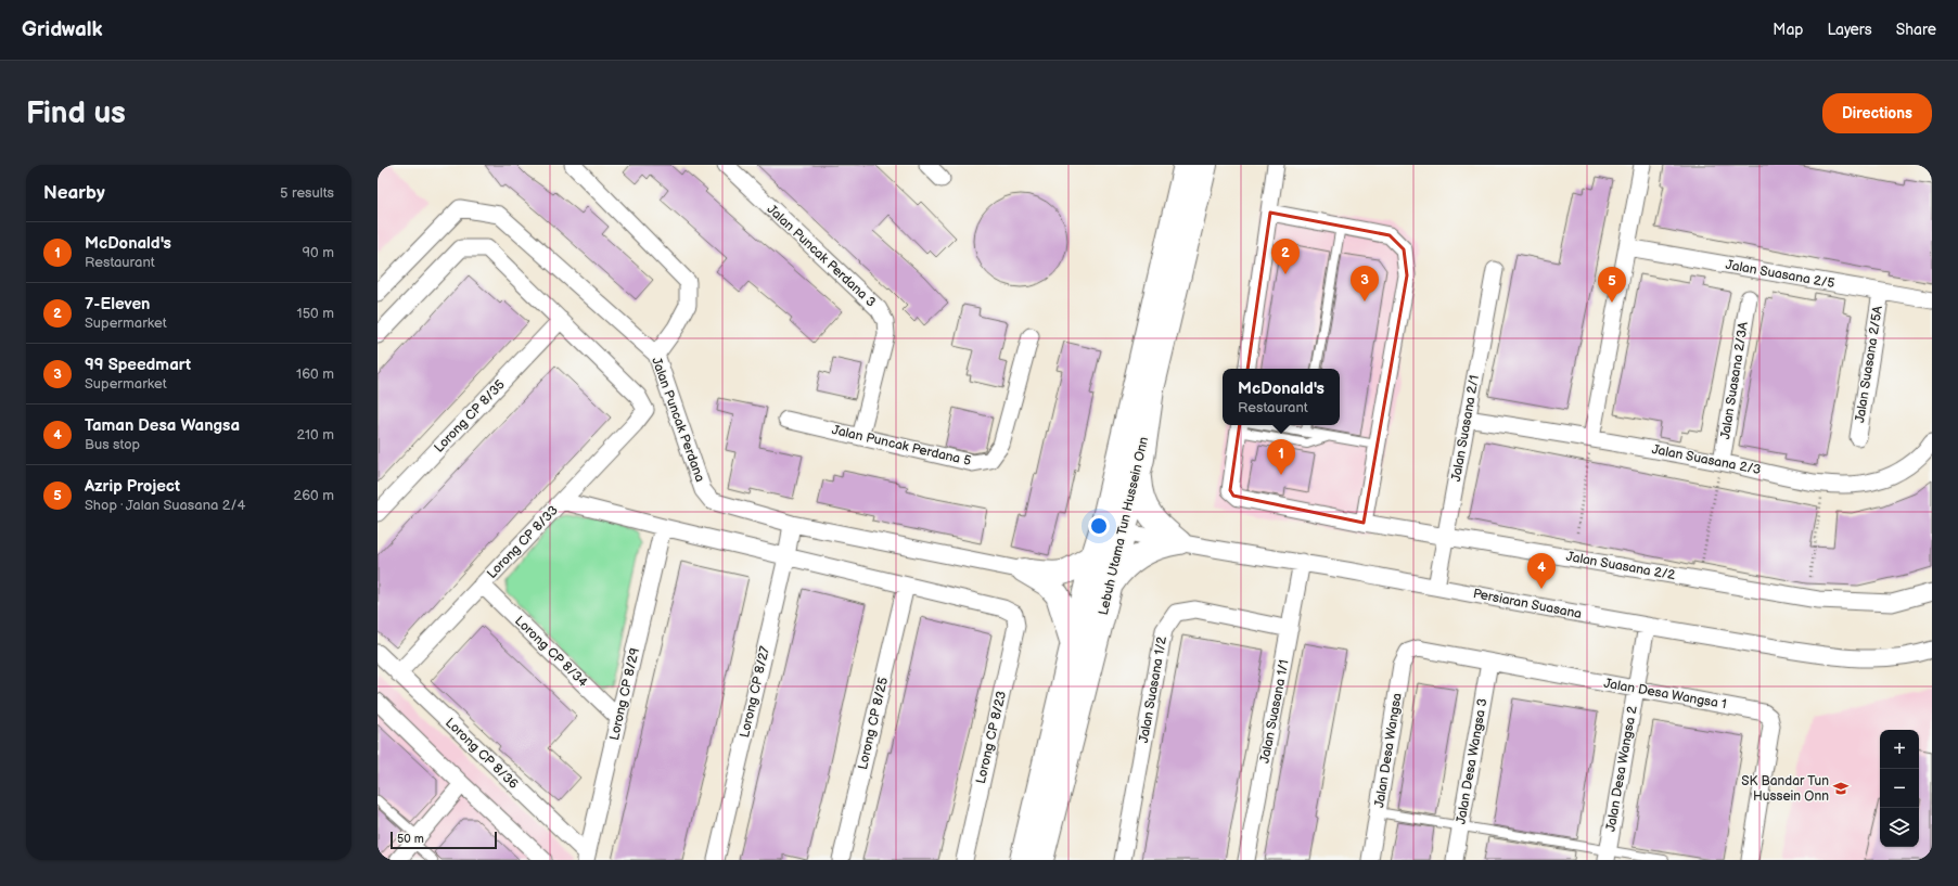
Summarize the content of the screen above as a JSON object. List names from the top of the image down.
{
  "streets": {
    "main road": ["Lebuh Utama Tun Hussein Onn"],
    "street": [
      "Jalan Puncak Perdana 3",
      "Jalan Suasana 2/5",
      "Jalan Suasana 2/5A",
      "Jalan Suasana 2/3A",
      "Lorong CP 8/35",
      "Jalan Puncak Perdana",
      "Jalan Suasana 2/1",
      "Jalan Puncak Perdana 5",
      "Jalan Suasana 2/3",
      "Lorong CP 8/33",
      "Jalan Suasana 2/2",
      "Persiaran Suasana",
      "Lorong CP 8/34",
      "Jalan Suasana 1/2",
      "Lorong CP 8/27",
      "Lorong CP 8/29",
      "Jalan Desa Wangsa 1",
      "Jalan Suasana 1/1",
      "Lorong CP 8/25",
      "Lorong CP 8/23",
      "Jalan Desa Wangsa",
      "Lorong CP 8/36",
      "Jalan Desa Wangsa 3",
      "Jalan Desa Wangsa 2"
    ]
  },
  "crossings": [
    ["Jalan Puncak Perdana 3", "Jalan Puncak Perdana 5"],
    ["Jalan Suasana 2/5", "Jalan Suasana 2/5A"],
    ["Jalan Suasana 2/3A", "Jalan Suasana 2/3"],
    ["Lorong CP 8/35", "Lorong CP 8/33"],
    ["Jalan Puncak Perdana", "Lorong CP 8/27"],
    ["Jalan Suasana 2/1", "Jalan Suasana 2/3"],
    ["Jalan Suasana 2/1", "Jalan Suasana 2/2"],
    ["Jalan Suasana 2/1", "Persiaran Suasana"],
    ["Lebuh Utama Tun Hussein Onn", "Persiaran Suasana"],
    ["Lorong CP 8/33", "Lorong CP 8/34"],
    ["Lorong CP 8/33", "Lorong CP 8/36"],
    ["Persiaran Suasana", "Jalan Suasana 1/1"],
    ["Persiaran Suasana", "Jalan Desa Wangsa 2"],
    ["Lorong CP 8/34", "Lorong CP 8/29"],
    ["Jalan Suasana 1/2", "Jalan Suasana 1/1"],
    ["Lorong CP 8/29", "Lorong CP 8/36"],
    ["Jalan Desa Wangsa 1", "Jalan Desa Wangsa"],
    ["Jalan Desa Wangsa 1", "Jalan Desa Wangsa 3"],
    ["Jalan Desa Wangsa 1", "Jalan Desa Wangsa 2"],
    ["Lorong CP 8/25", "Lorong CP 8/23"]
  ],
  "places": {
    "school or university": ["SK Bandar Tun Hussein Onn"]
  },
  "scale_bar": "50 m",
  "page": {
    "header": "Gridwalk",
    "nav": ["Map", "Layers", "Share"],
    "buttons": "Directions",
    "title": "Find us",
    "heading": ["Nearby", "5 results"],
    "list": [
      {
        "mark": "1",
        "name": "McDonald's",
        "note": "Restaurant",
        "value": "90 m"
      },
      {
        "mark": "2",
        "name": "7-Eleven",
        "note": "Supermarket",
        "value": "150 m"
      },
      {
        "mark": "3",
        "name": "99 Speedmart",
        "note": "Supermarket",
        "value": "160 m"
      },
      {
        "mark": "4",
        "name": "Taman Desa Wangsa",
        "note": "Bus stop",
        "value": "210 m"
      },
      {
        "mark": "5",
        "name": "Azrip Project",
        "note": "Shop · Jalan Suasana 2/4",
        "value": "260 m"
      }
    ],
    "pins": [
      "2",
      "3",
      "5",
      "1",
      "4"
    ],
    "popup": ["McDonald's", "Restaurant"],
    "map_buttons": ["+", "−"],
    "scale": "50 m"
  }
}
